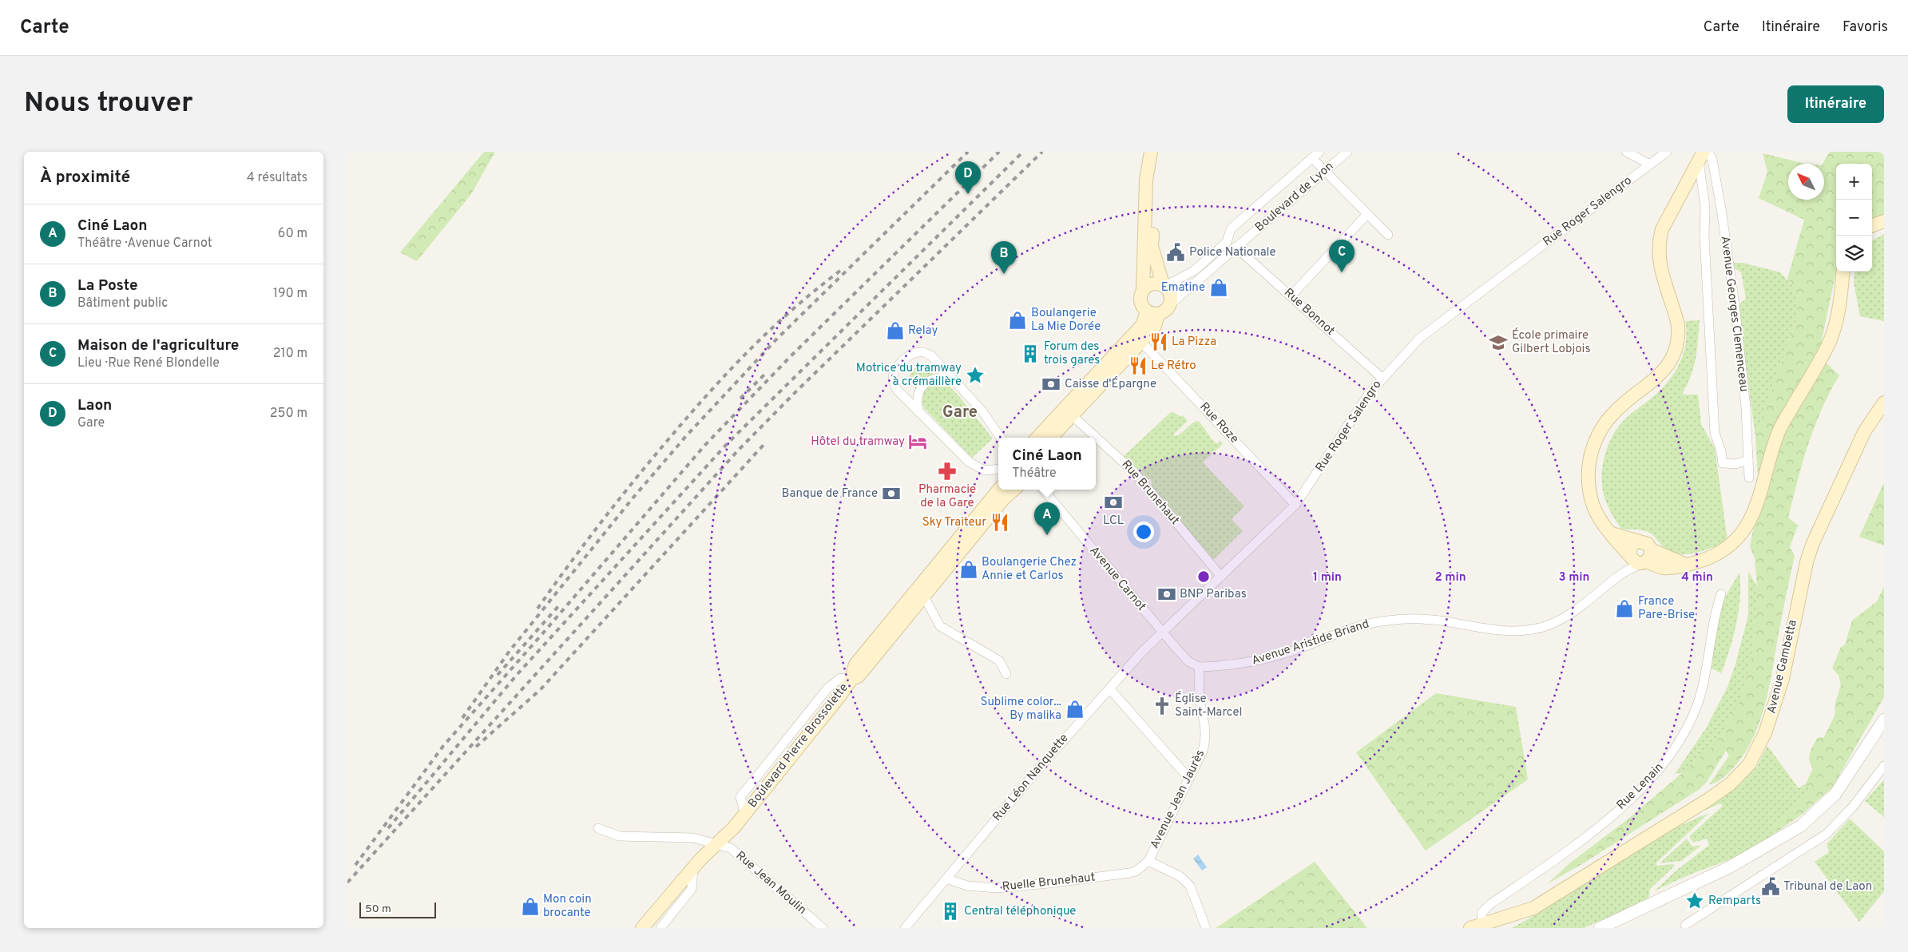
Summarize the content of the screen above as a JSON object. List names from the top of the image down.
{
  "streets": {
    "main road": ["Avenue Gambetta", "Boulevard Pierre Brossolette"],
    "street": [
      "Boulevard de Lyon",
      "Rue Roger Salengro",
      "Rue Bonnot",
      "Avenue Georges Clemenceau",
      "Rue Roze",
      "Rue Brunehaut",
      "Avenue Carnot",
      "Avenue Aristide Briand",
      "Rue Léon Nanquette",
      "Rue Lenain",
      "Avenue Jean Jaurès",
      "Ruelle Brunehaut",
      "Rue Jean Moulin"
    ]
  },
  "crossings": [
    ["Boulevard de Lyon", "Rue Bonnot"],
    ["Rue Roger Salengro", "Rue Bonnot"],
    ["Rue Roger Salengro", "Rue Roze"],
    ["Rue Roger Salengro", "Rue Brunehaut"],
    ["Rue Roger Salengro", "Avenue Carnot"],
    ["Rue Roger Salengro", "Rue Léon Nanquette"],
    ["Avenue Carnot", "Avenue Aristide Briand"],
    ["Avenue Carnot", "Rue Léon Nanquette"],
    ["Avenue Carnot", "Avenue Jean Jaurès"],
    ["Avenue Aristide Briand", "Avenue Jean Jaurès"],
    ["Avenue Gambetta", "Rue Lenain"],
    ["Boulevard Pierre Brossolette", "Rue Jean Moulin"],
    ["Rue Léon Nanquette", "Ruelle Brunehaut"],
    ["Avenue Jean Jaurès", "Ruelle Brunehaut"]
  ],
  "districts": ["Gare"],
  "places": {
    "public building": ["Police Nationale", "Tribunal de Laon"],
    "shop": [
      "Ematine",
      "Boulangerie La Mie Dorée",
      "Relay",
      "Boulangerie Chez Annie et Carlos",
      "France Pare-Brise",
      "Sublime color... By malika",
      "Mon coin brocante"
    ],
    "restaurant": ["La Pizza", "Le Rétro", "Sky Traiteur"],
    "school or university": ["École primaire Gilbert Lobjois"],
    "building": ["Forum des trois gares", "Central téléphonique"],
    "place": ["Motrice du tramway à crémaillère", "Remparts"],
    "bank": [
      "Caisse d'Épargne",
      "Banque de France",
      "LCL",
      "BNP Paribas"
    ],
    "hotel": ["Hôtel du tramway"],
    "pharmacy": ["Pharmacie de la Gare"],
    "church": ["Église Saint-Marcel"]
  },
  "scale_bar": "50 m",
  "north": "top left",
  "page": {
    "header": "Carte",
    "nav": ["Carte", "Itinéraire", "Favoris"],
    "buttons": "Itinéraire",
    "title": "Nous trouver",
    "heading": ["À proximité", "4 résultats"],
    "pins": [
      "D",
      "C",
      "B",
      "A"
    ],
    "map_buttons": ["+", "−"],
    "list": [
      {
        "mark": "A",
        "name": "Ciné Laon",
        "note": "Théâtre · Avenue Carnot",
        "value": "60 m"
      },
      {
        "mark": "B",
        "name": "La Poste",
        "note": "Bâtiment public",
        "value": "190 m"
      },
      {
        "mark": "C",
        "name": "Maison de l'agriculture",
        "note": "Lieu · Rue René Blondelle",
        "value": "210 m"
      },
      {
        "mark": "D",
        "name": "Laon",
        "note": "Gare",
        "value": "250 m"
      }
    ],
    "popup": ["Ciné Laon", "Théâtre"],
    "scale": "50 m"
  },
  "rings": [
    "1 min",
    "2 min",
    "3 min",
    "4 min"
  ]
}
